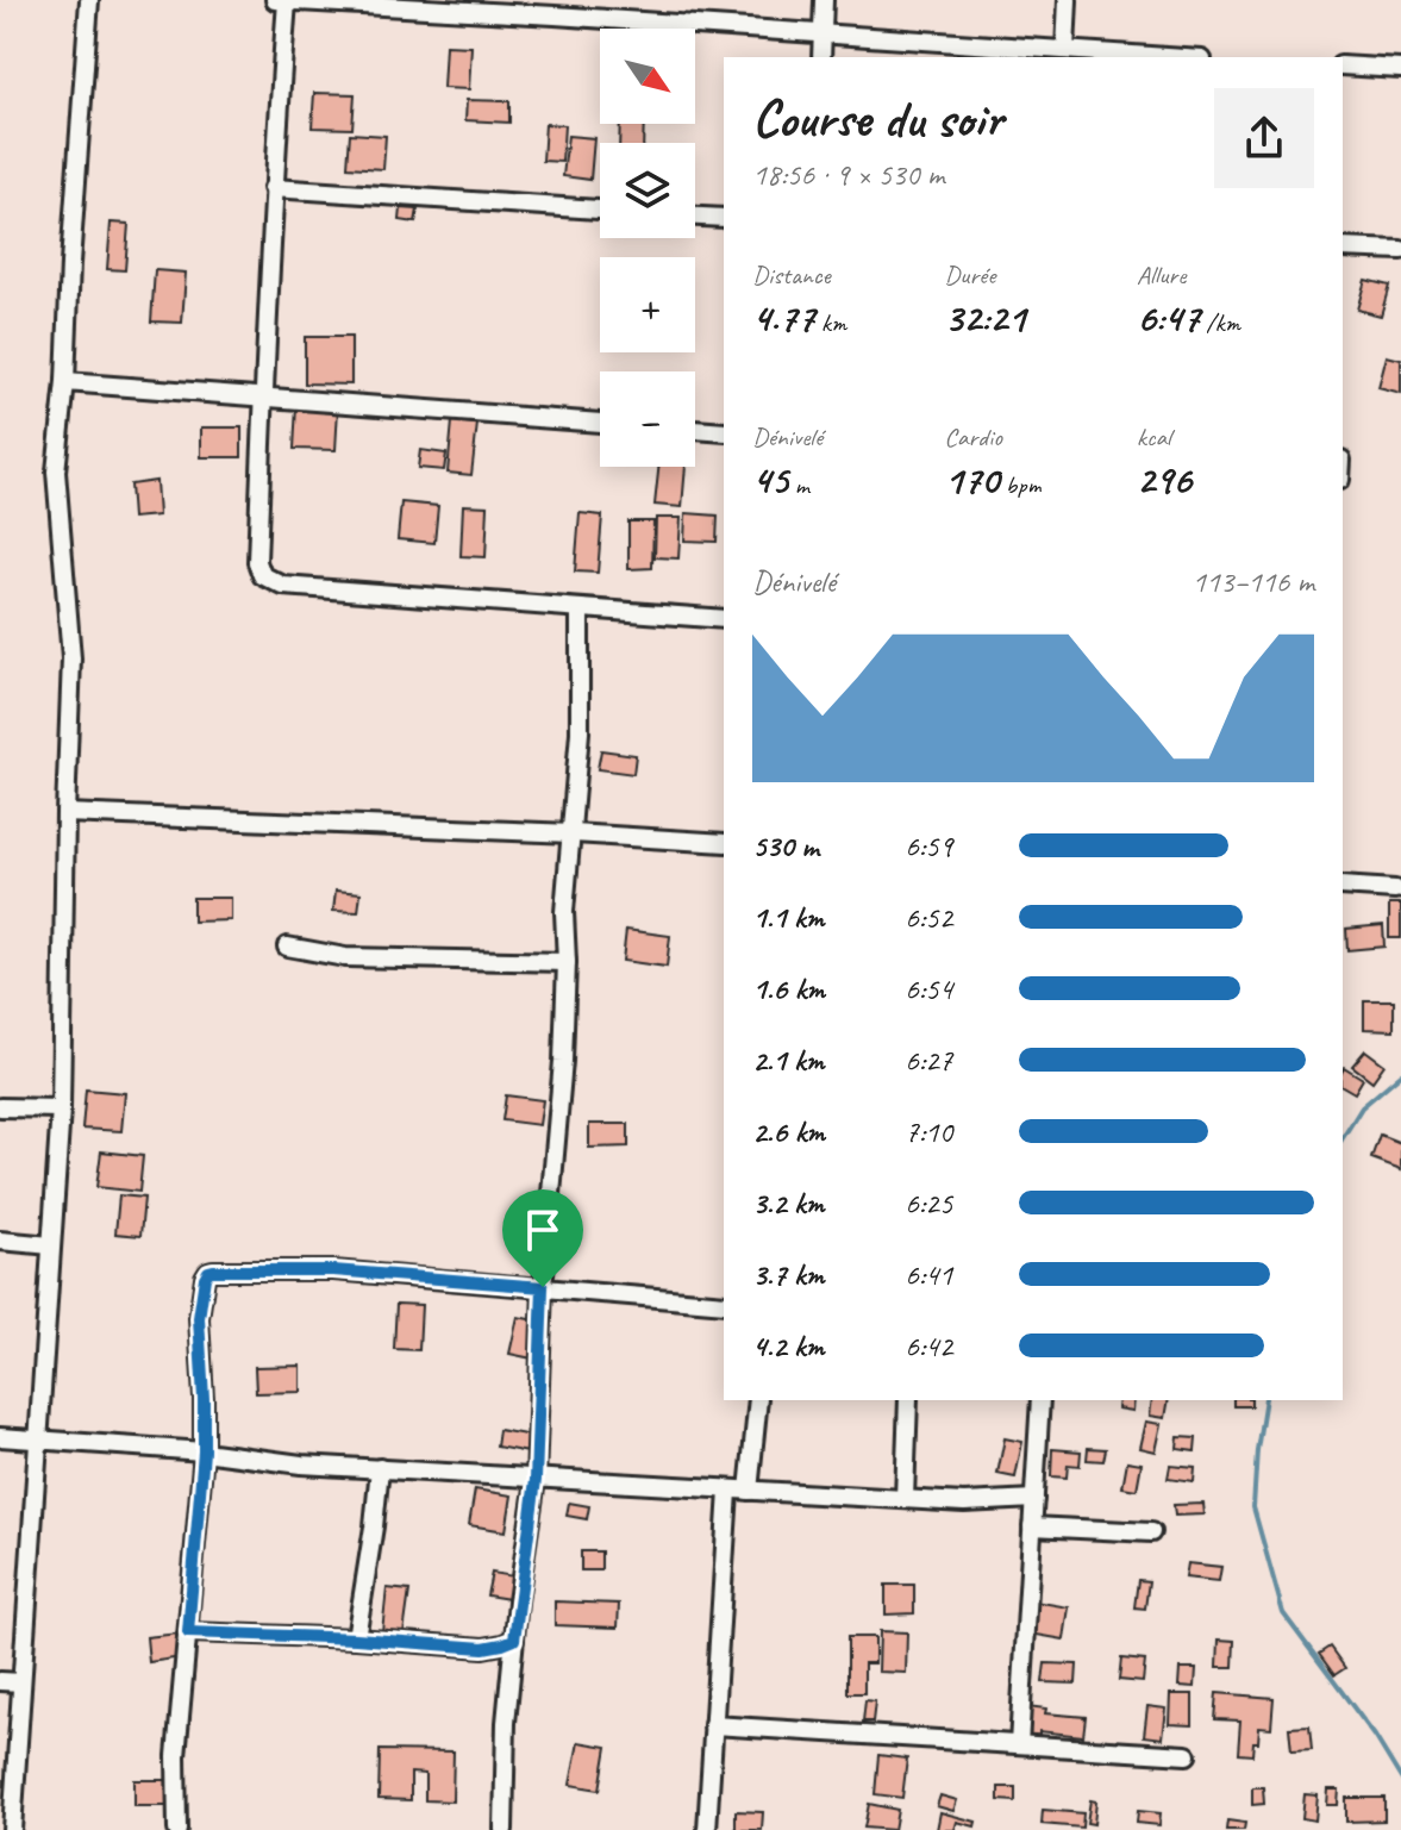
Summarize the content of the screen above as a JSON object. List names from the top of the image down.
{
  "north": "bottom right",
  "page": {
    "map_buttons": ["+", "−"],
    "heading": ["Course du soir", "18:56 · 9 × 530 m"],
    "stats": [
      ["Distance", "4.77 km"],
      ["Durée", "32:21"],
      ["Allure", "6:47 /km"],
      ["Dénivelé", "45 m"],
      ["Cardio", "170 bpm"],
      ["kcal", "296"]
    ],
    "chart": ["Dénivelé", "113–116 m"],
    "list": [
      {
        "name": "530 m",
        "note": "6:59"
      },
      {
        "name": "1.1 km",
        "note": "6:52"
      },
      {
        "name": "1.6 km",
        "note": "6:54"
      },
      {
        "name": "2.1 km",
        "note": "6:27"
      },
      {
        "name": "2.6 km",
        "note": "7:10"
      },
      {
        "name": "3.2 km",
        "note": "6:25"
      },
      {
        "name": "3.7 km",
        "note": "6:41"
      },
      {
        "name": "4.2 km",
        "note": "6:42"
      }
    ]
  }
}
